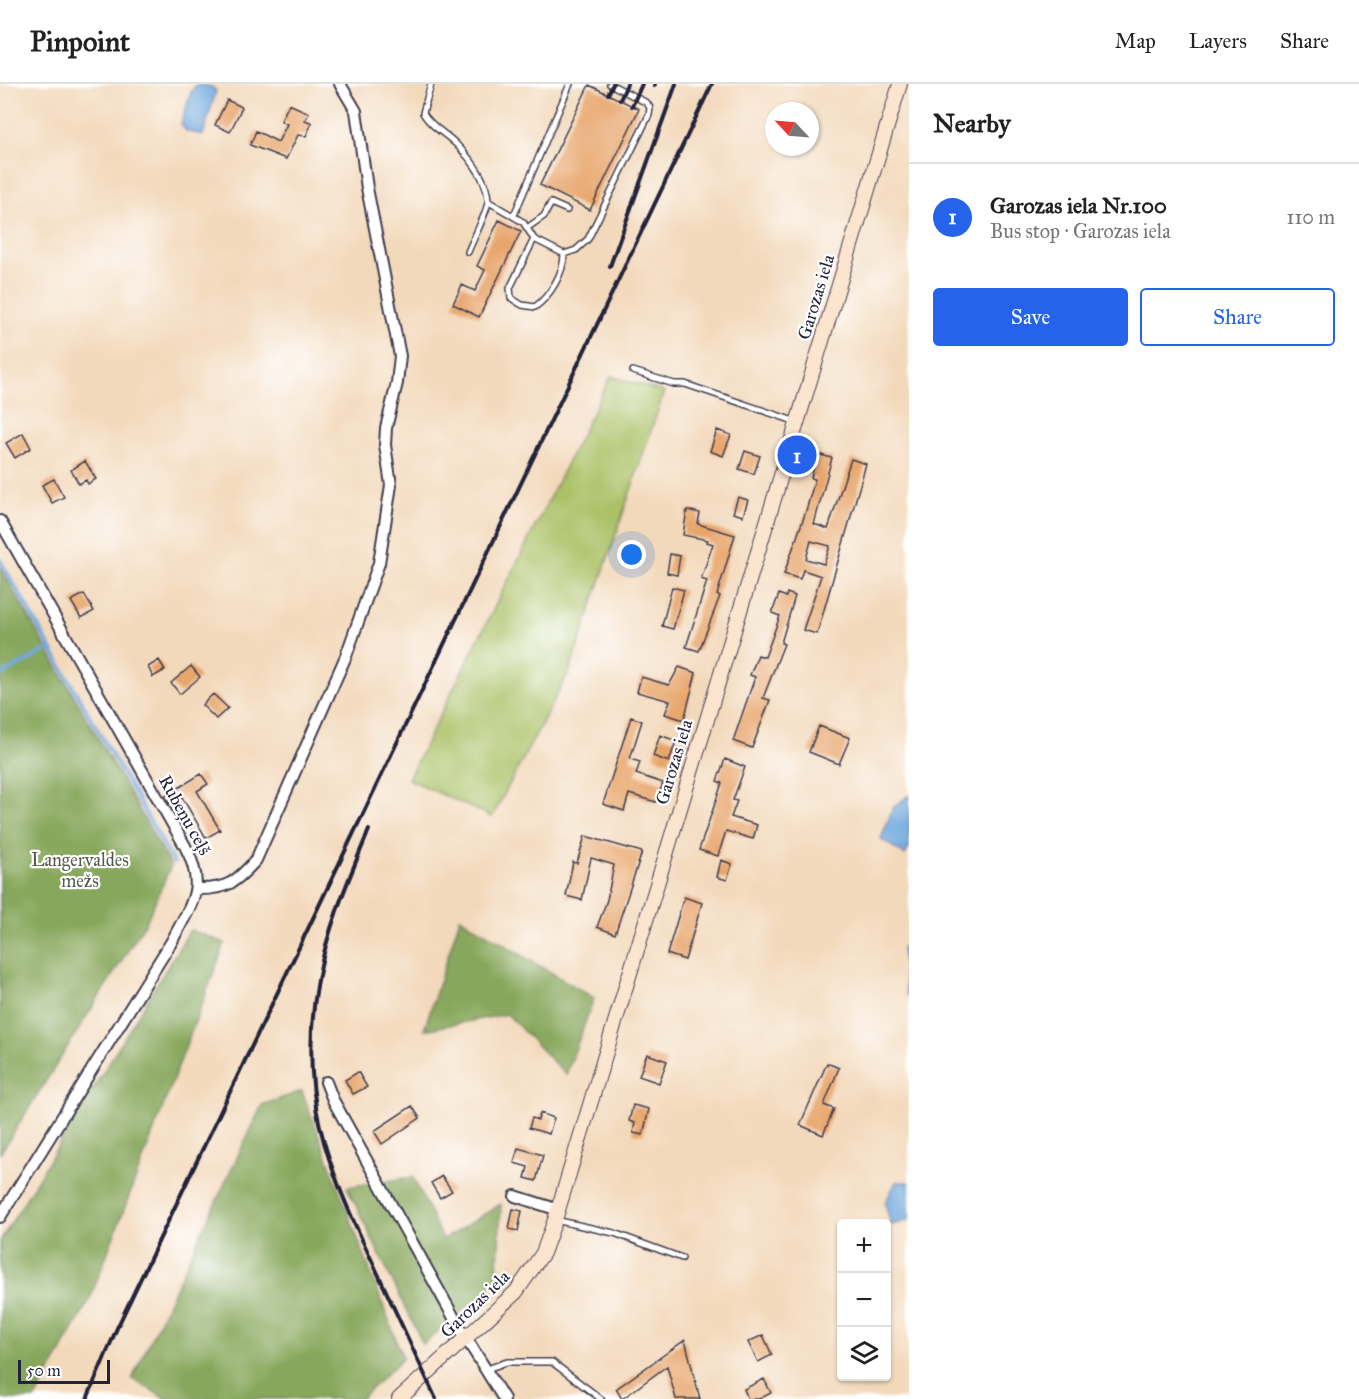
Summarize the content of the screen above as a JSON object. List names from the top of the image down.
{
  "streets": {
    "main road": ["Garozas iela"],
    "street": ["Rubeņu ceļš"]
  },
  "parks": ["Langervaldes mežs"],
  "scale_bar": "50 m",
  "north": "top left",
  "page": {
    "header": "Pinpoint",
    "nav": ["Map", "Layers", "Share"],
    "heading": "Nearby",
    "list": [
      {
        "mark": "1",
        "name": "Garozas iela Nr.100",
        "note": "Bus stop · Garozas iela",
        "value": "110 m"
      }
    ],
    "buttons": ["Save", "Share"],
    "pins": "1",
    "map_buttons": ["+", "−"],
    "scale": "50 m"
  }
}
